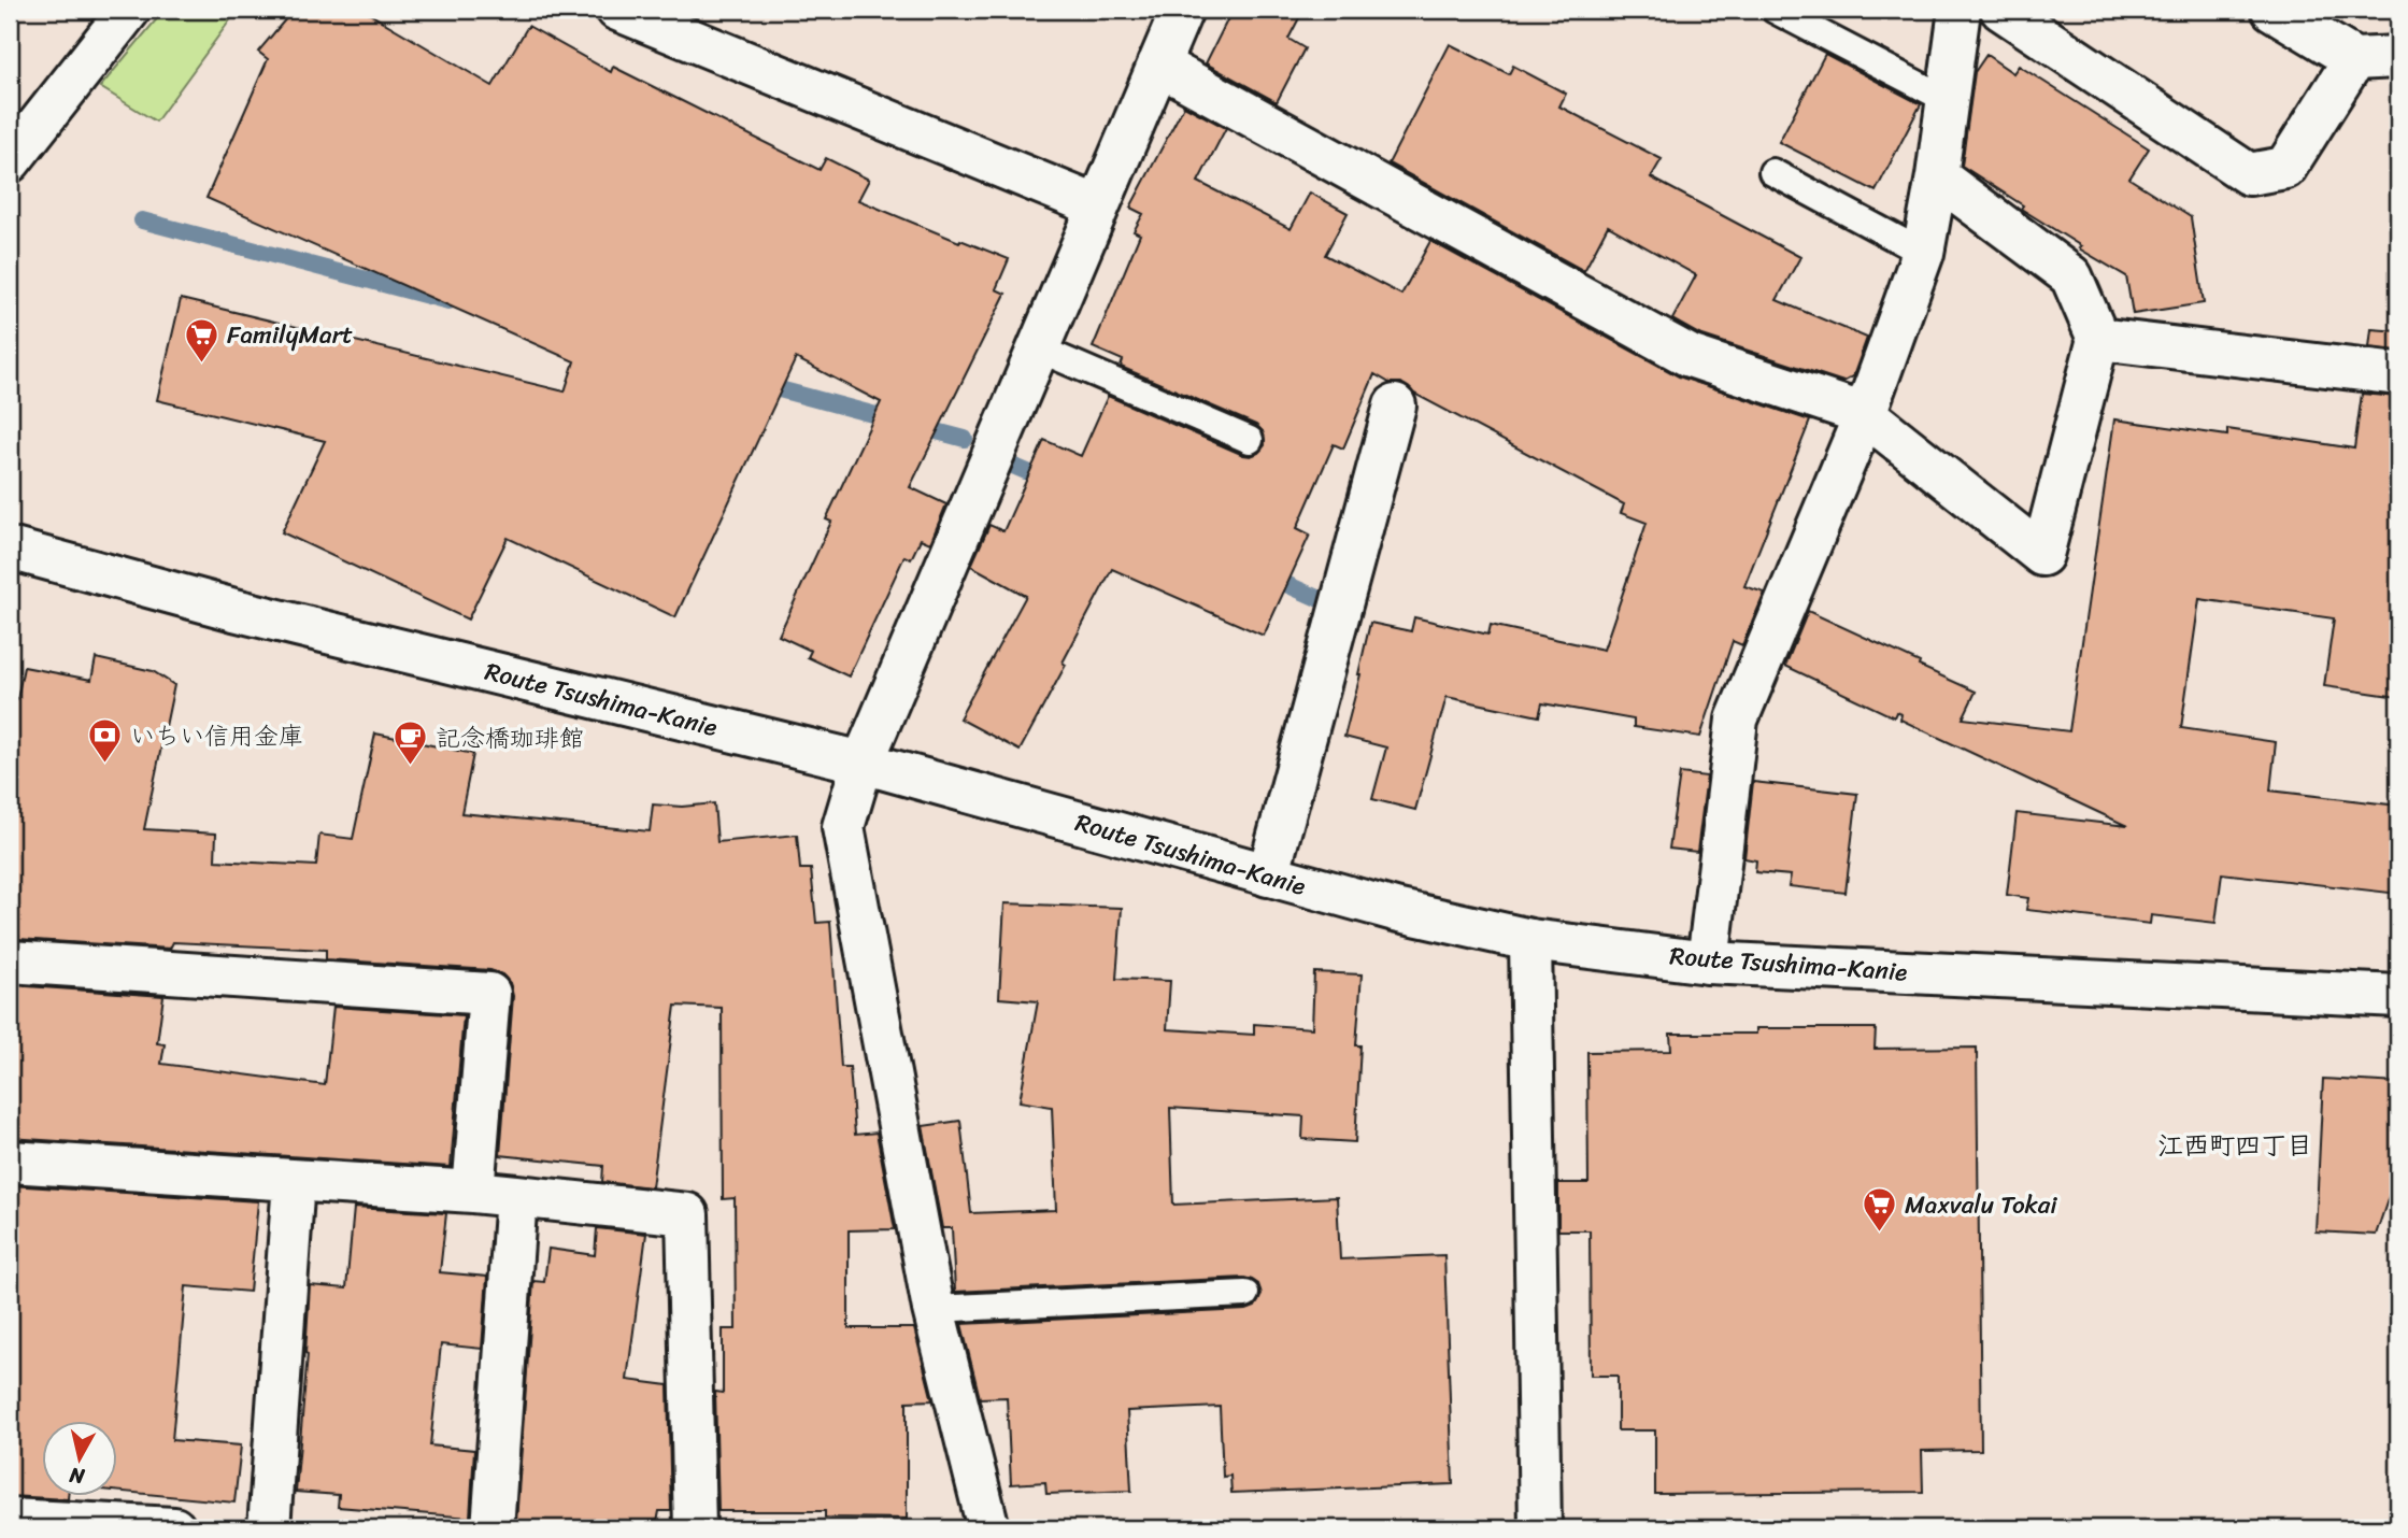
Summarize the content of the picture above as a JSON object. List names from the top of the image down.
{
  "streets": {
    "street": ["Route Tsushima-Kanie"]
  },
  "districts": ["江西町四丁目"],
  "places": {
    "supermarket": ["FamilyMart", "Maxvalu Tokai"],
    "bank": ["いちい信用金庫"],
    "cafe": ["記念橋珈琲館"]
  },
  "north": "bottom"
}
